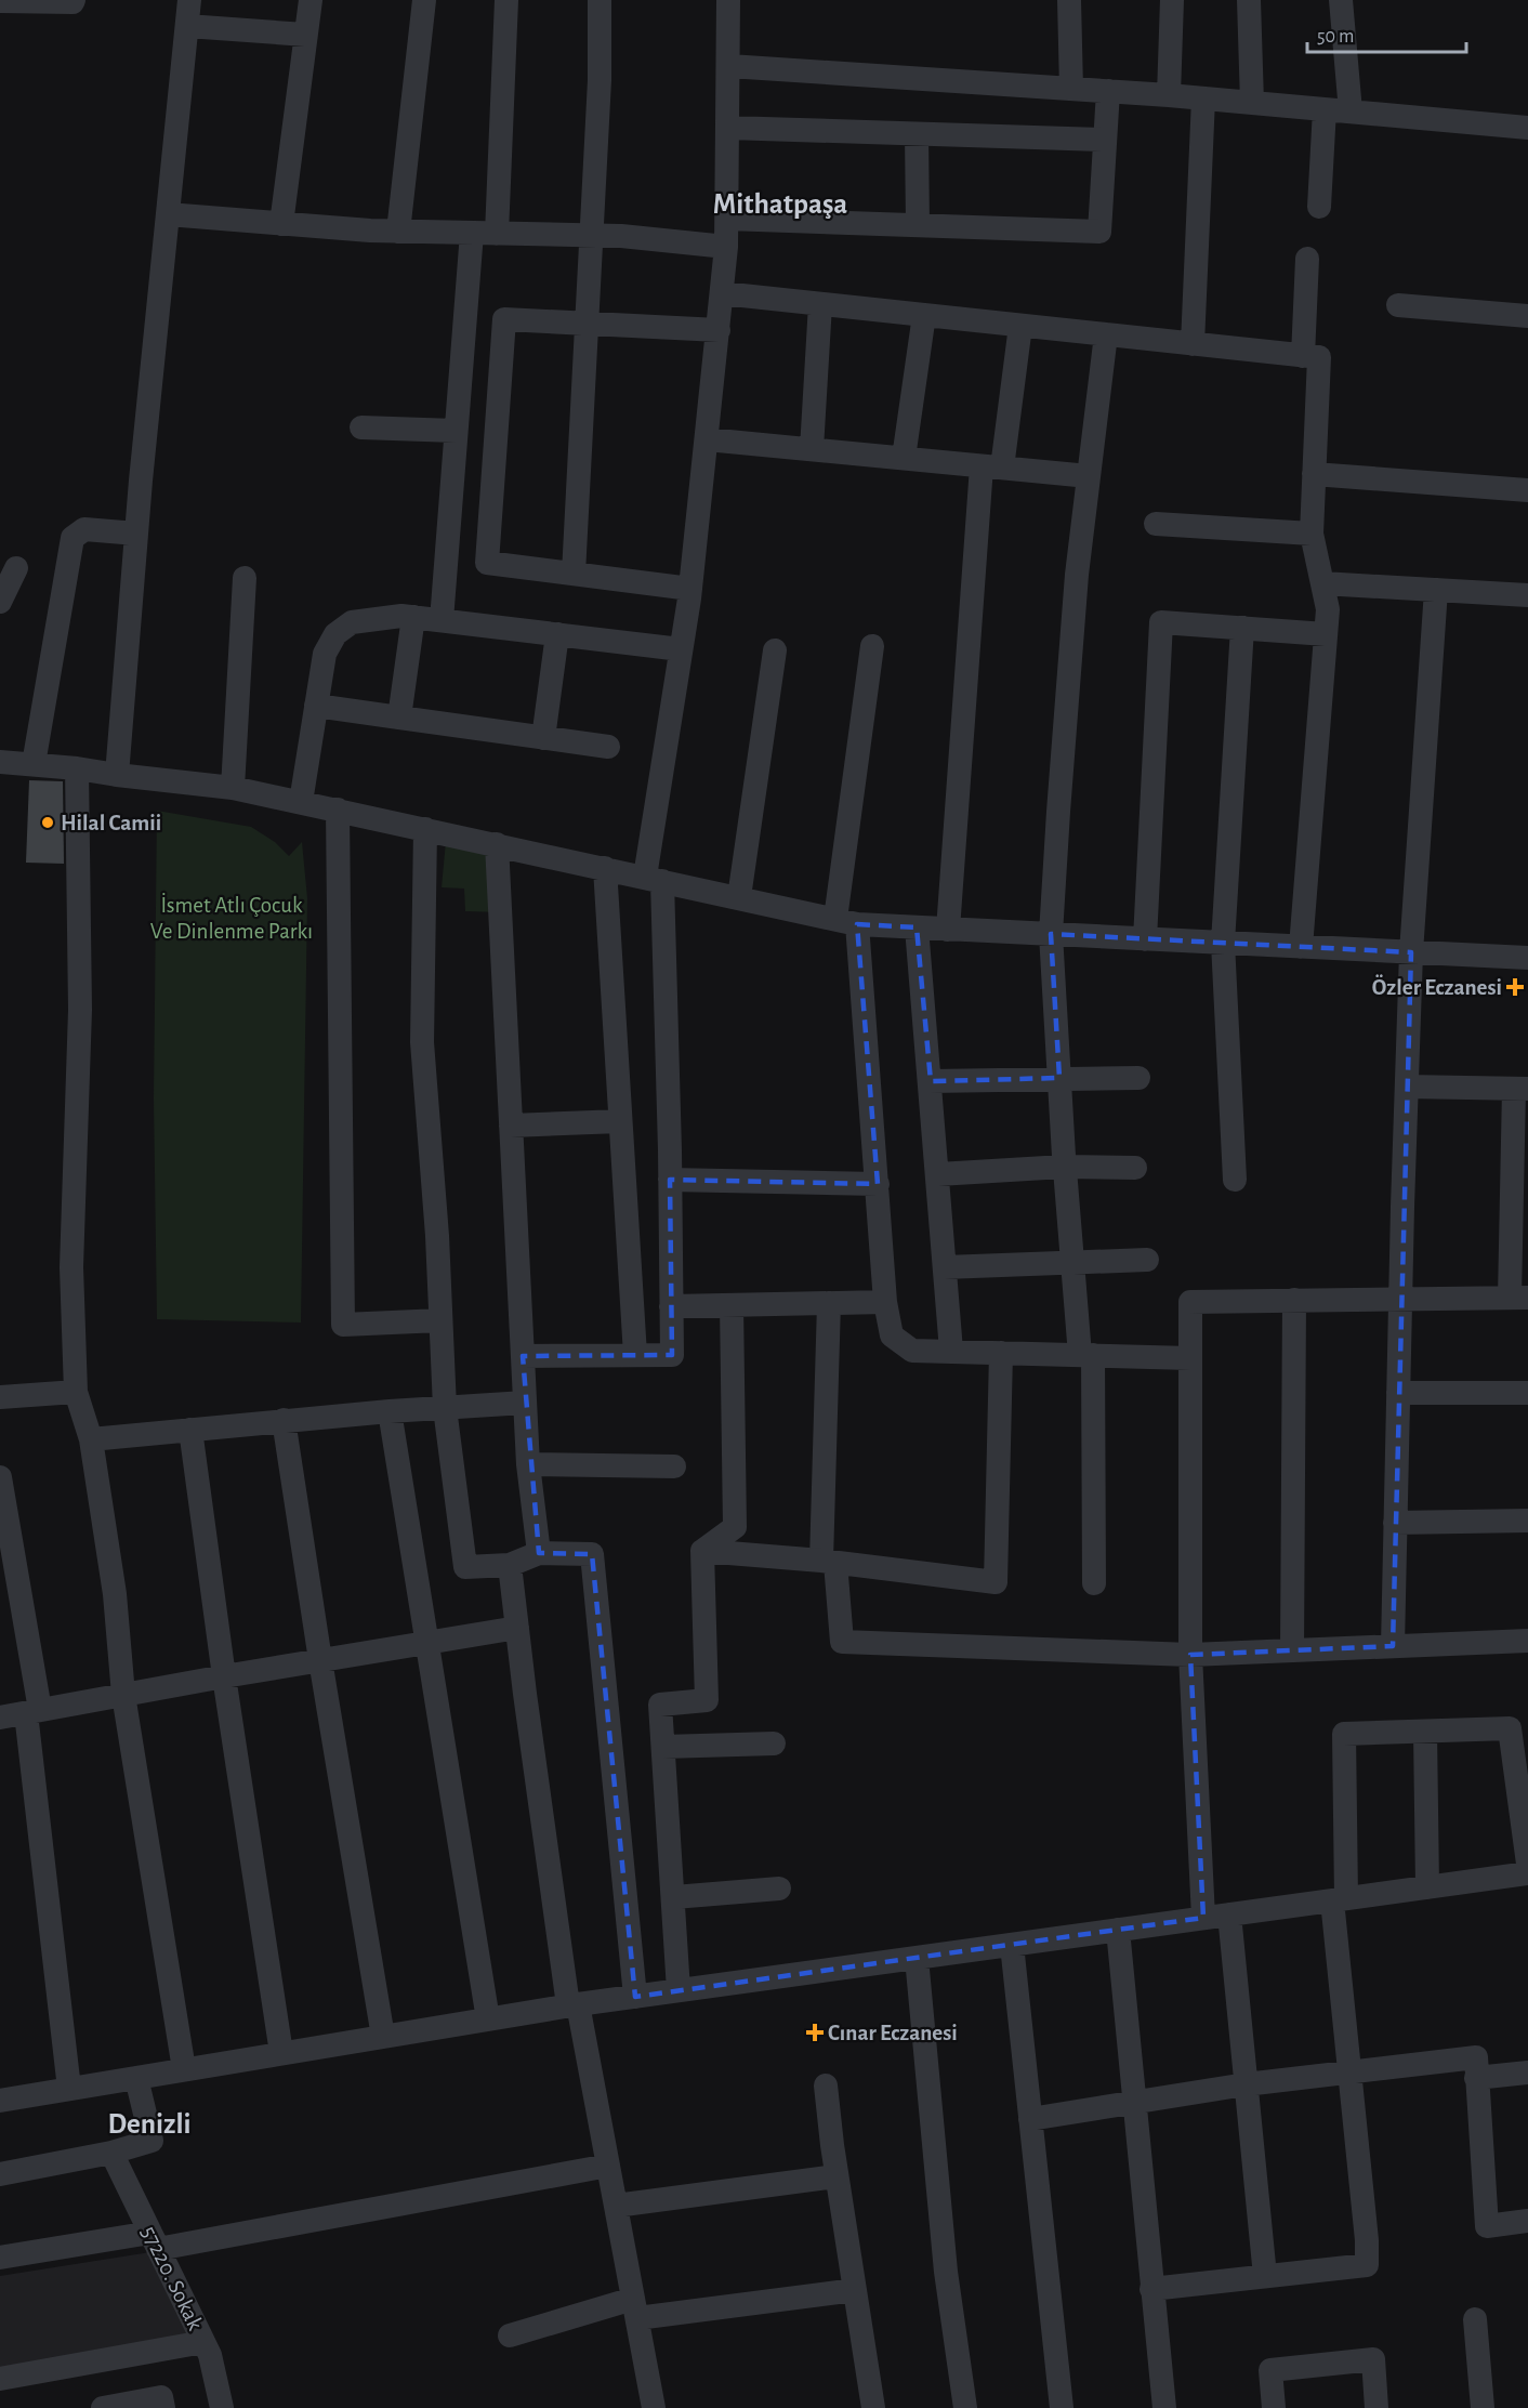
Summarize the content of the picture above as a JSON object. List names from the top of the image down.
{
  "streets": {
    "street": ["57220. Sokak"]
  },
  "districts": ["Mithatpaşa", "Denizli"],
  "parks": ["İsmet Atlı Çocuk Ve Dinlenme Parkı"],
  "places": {
    "other": ["Hilal Camii"],
    "health": ["Özler Eczanesi", "Cınar Eczanesi"]
  },
  "scale_bar": "50 m"
}
